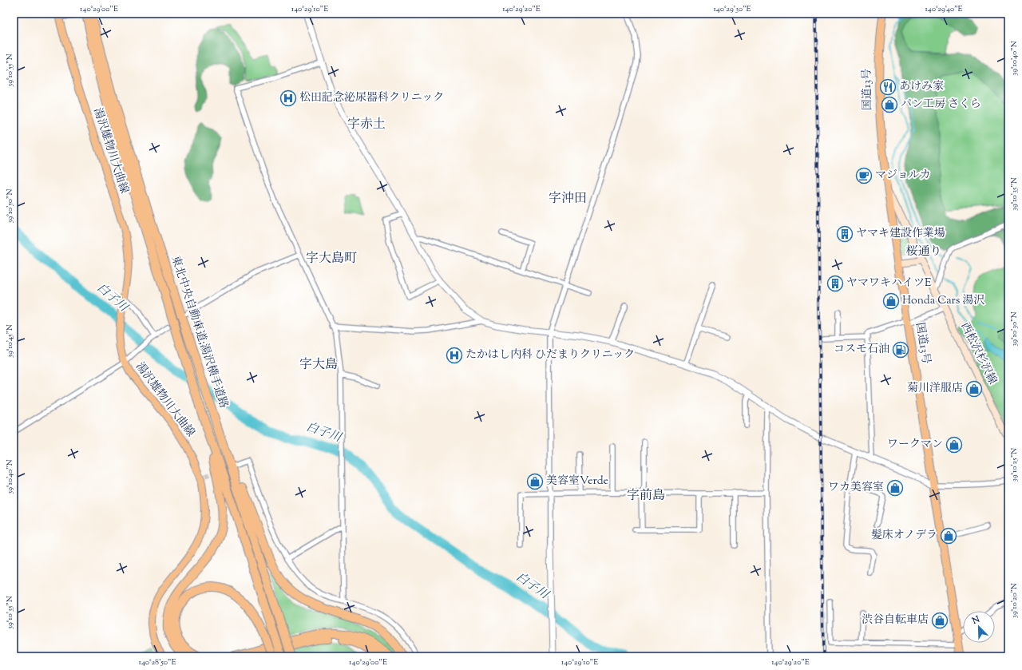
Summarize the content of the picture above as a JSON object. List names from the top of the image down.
{
  "streets": {
    "highway": ["国道13号", "東北中央自動車道;湯沢横手道路"],
    "main road": ["湯沢雄物川大曲線", "西松沢杉沢線"]
  },
  "crossings": [
    ["国道13号", "西松沢杉沢線"]
  ],
  "districts": [
    "字赤土",
    "字沖田",
    "桜通り",
    "字大島町",
    "字大島",
    "字前島"
  ],
  "water": ["白子川"],
  "places": {
    "restaurant": ["あけみ家"],
    "hospital": ["松田記念泌尿器科クリニック", "たかはし内科 ひだまりクリニック"],
    "shop": [
      "パン工房 さくら",
      "Honda Cars 湯沢",
      "菊川洋服店",
      "ワークマン",
      "美容室Verde",
      "ワカ美容室",
      "髪床オノデラ",
      "渋谷自転車店"
    ],
    "cafe": ["マジョルカ"],
    "building": ["ヤマキ建設作業場", "ヤマワキハイツE"],
    "fuel station": ["コスモ石油"]
  },
  "north": "top left",
  "coordinates": [
    "140°29'00\"E",
    "140°29'10\"E",
    "140°29'20\"E",
    "140°29'30\"E",
    "140°29'40\"E",
    "39°10'40\"N",
    "39°10'55\"N",
    "39°10'35\"N",
    "39°10'50\"N",
    "39°10'30\"N",
    "39°10'45\"N",
    "39°10'25\"N",
    "39°10'20\"N",
    "140°28'50\"E"
  ]
}
